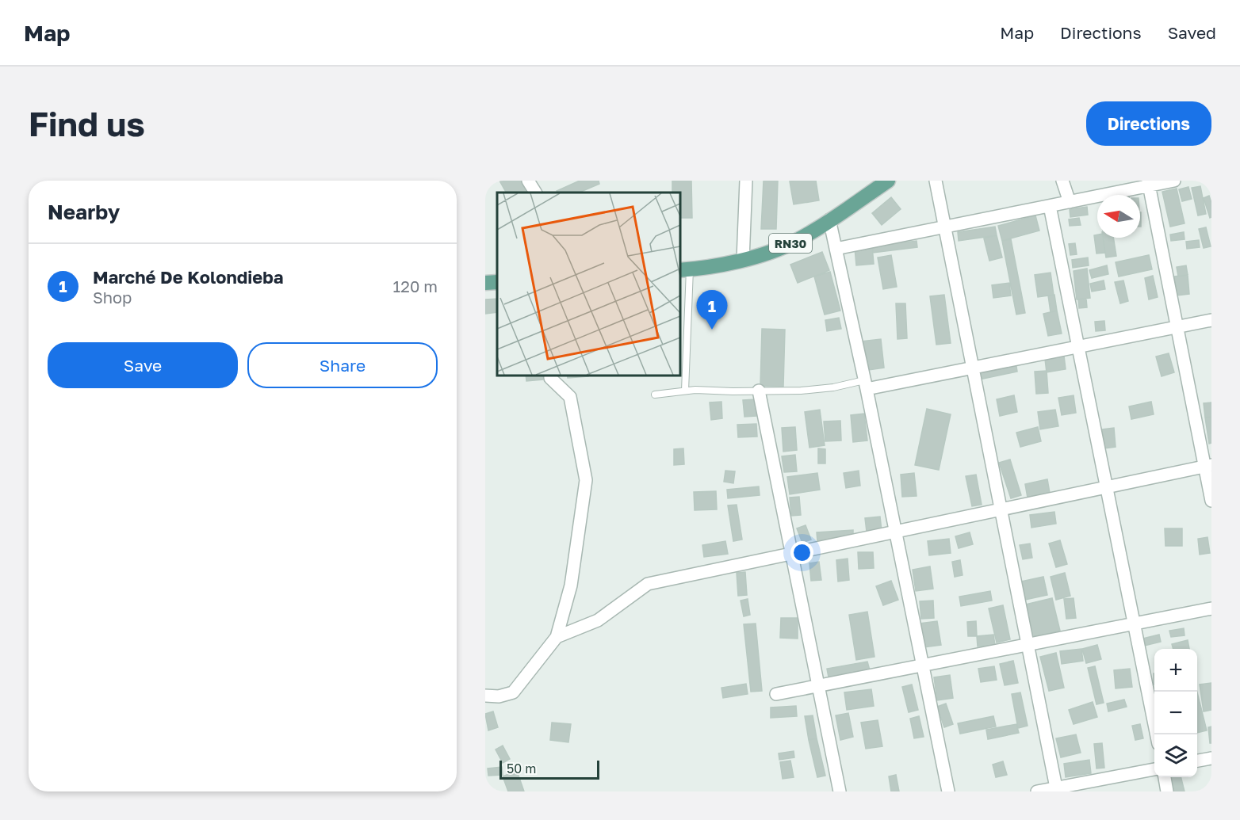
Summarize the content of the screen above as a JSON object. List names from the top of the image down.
{
  "streets": {
    "main road": ["RN30"]
  },
  "scale_bar": "50 m",
  "north": "left",
  "page": {
    "header": "Map",
    "nav": ["Map", "Directions", "Saved"],
    "buttons": [
      "Directions",
      ["Save", "Share"]
    ],
    "title": "Find us",
    "heading": "Nearby",
    "list": [
      {
        "mark": "1",
        "name": "Marché De Kolondieba",
        "note": "Shop",
        "value": "120 m"
      }
    ],
    "pins": "1",
    "map_buttons": ["+", "−"],
    "scale": "50 m"
  }
}
